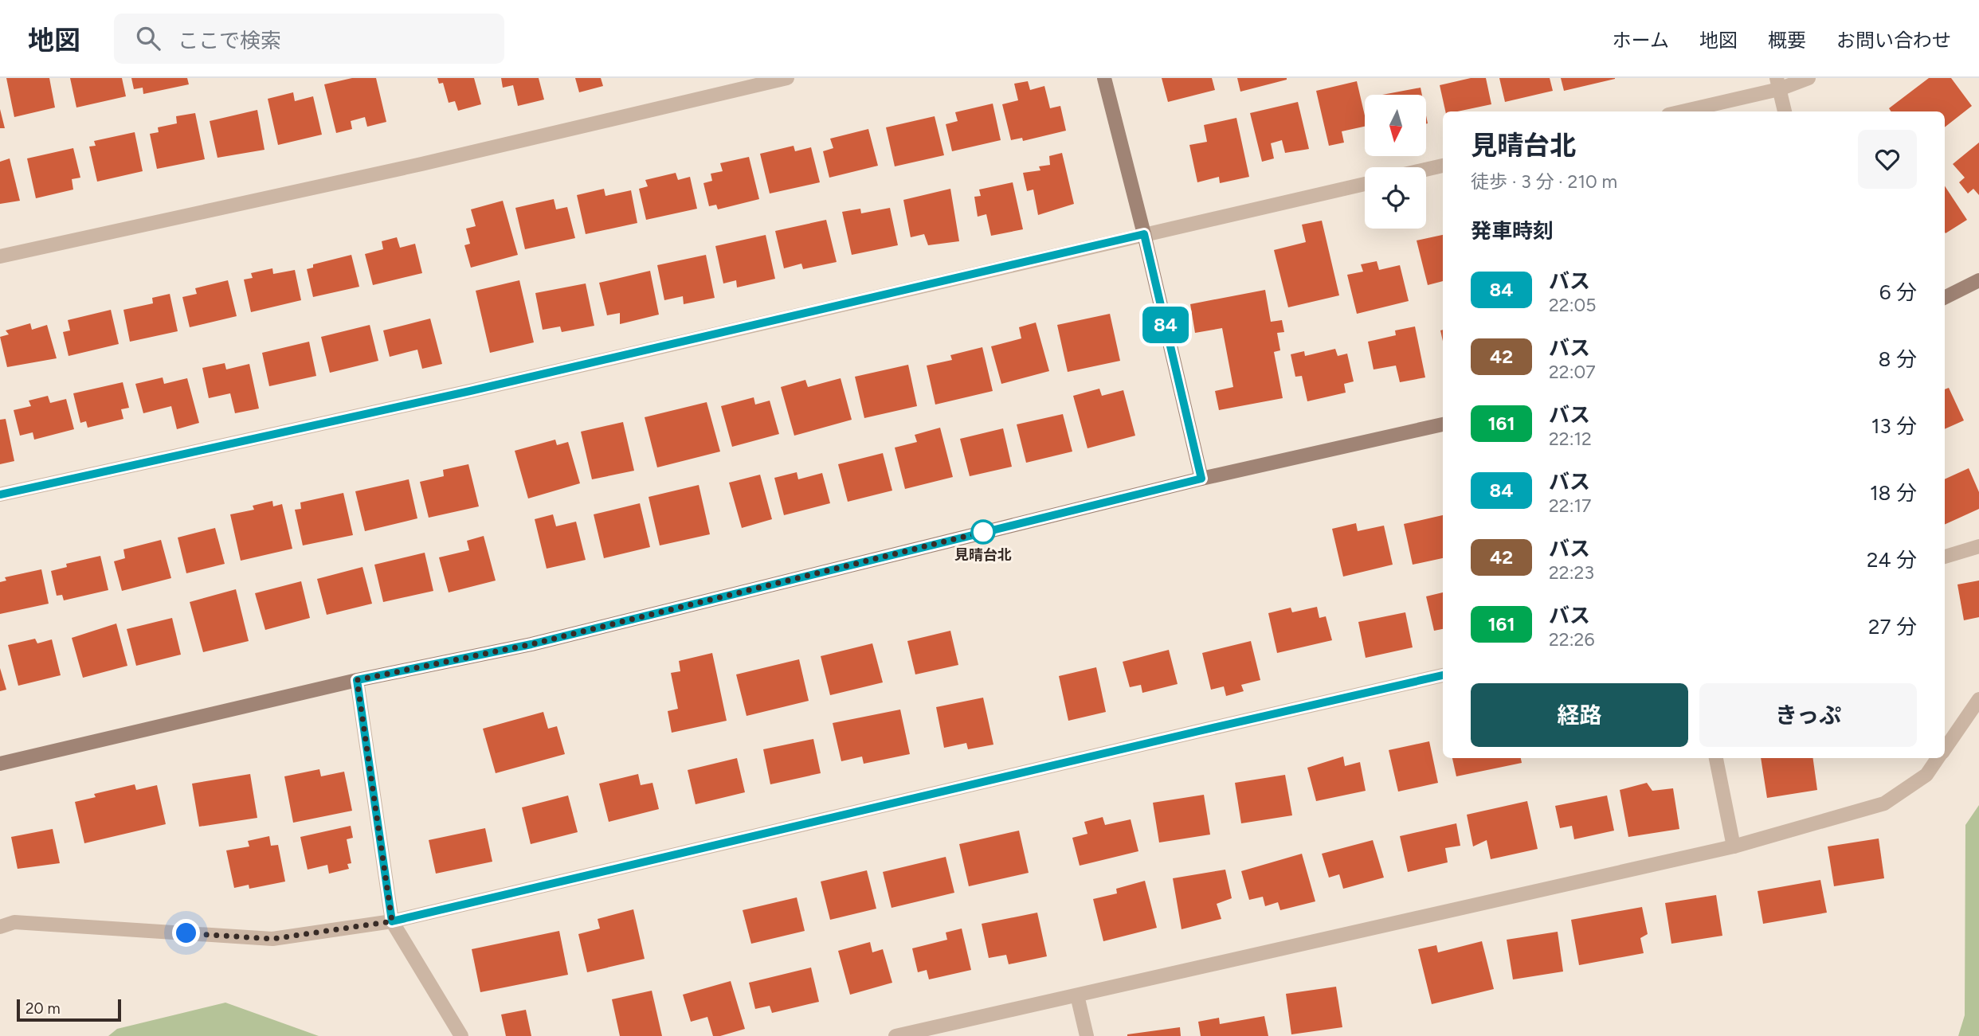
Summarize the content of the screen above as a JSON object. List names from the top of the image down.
{
  "places": ["見晴台北"],
  "lines": ["bus line 84"],
  "scale_bar": "20 m",
  "north": "bottom",
  "page": {
    "header": "地図",
    "search": "ここで検索",
    "nav": [
      "ホーム",
      "地図",
      "概要",
      "お問い合わせ"
    ],
    "on_map": "84",
    "heading": [
      ["見晴台北", "徒歩 · 3 分 · 210 m"],
      "発車時刻"
    ],
    "list": [
      {
        "mark": "84",
        "name": "バス",
        "note": "22:05",
        "value": "6 分"
      },
      {
        "mark": "42",
        "name": "バス",
        "note": "22:07",
        "value": "8 分"
      },
      {
        "mark": "161",
        "name": "バス",
        "note": "22:12",
        "value": "13 分"
      },
      {
        "mark": "84",
        "name": "バス",
        "note": "22:17",
        "value": "18 分"
      },
      {
        "mark": "42",
        "name": "バス",
        "note": "22:23",
        "value": "24 分"
      },
      {
        "mark": "161",
        "name": "バス",
        "note": "22:26",
        "value": "27 分"
      }
    ],
    "buttons": ["経路", "きっぷ"],
    "scale": "20 m"
  }
}
